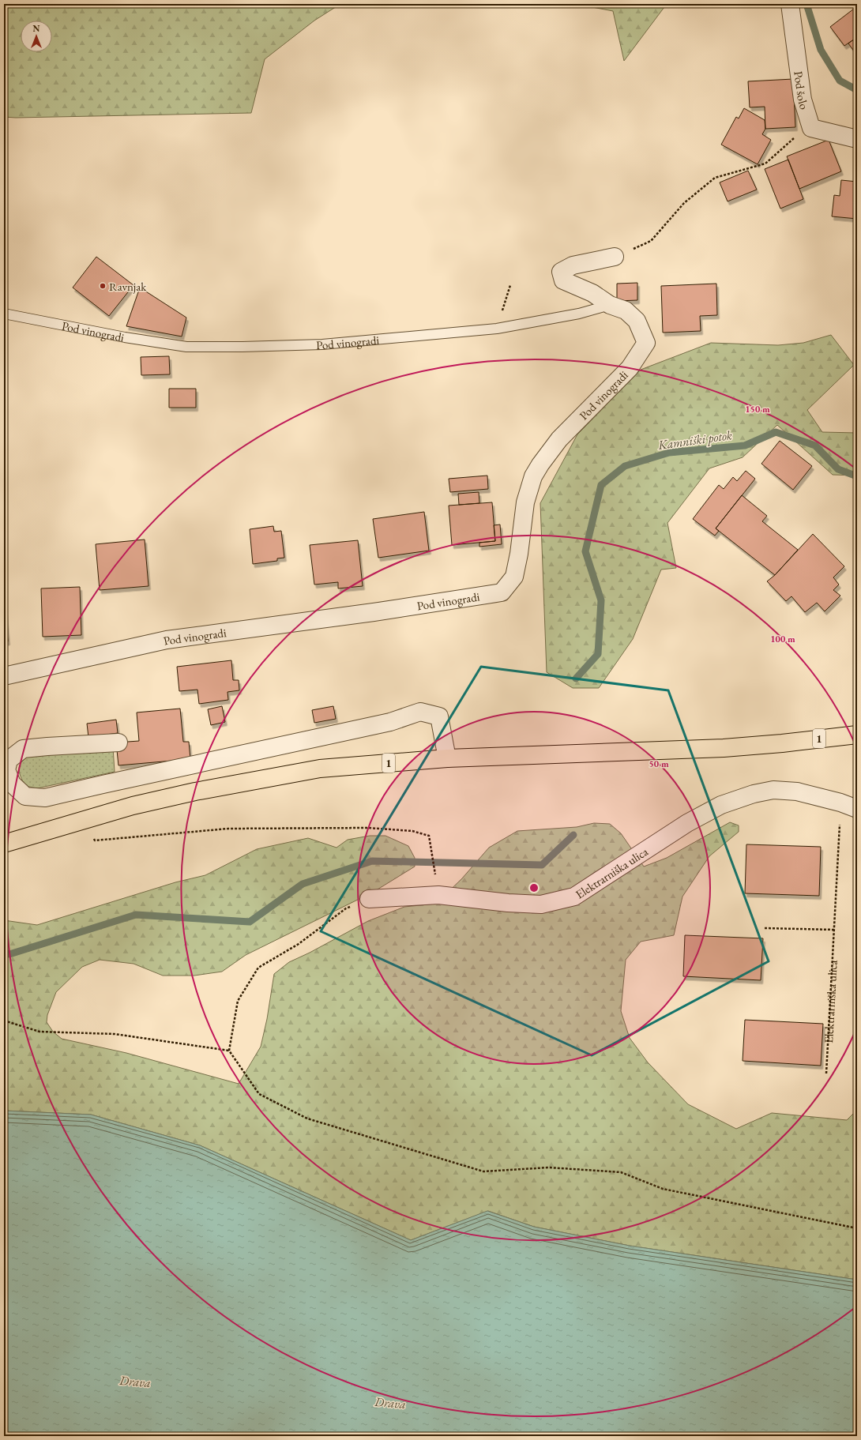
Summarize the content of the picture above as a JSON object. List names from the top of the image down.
{
  "streets": {
    "main road": ["1"],
    "street": ["Pod šolo", "Pod vinogradi", "Elektrarniška ulica"]
  },
  "water": ["Kamniški potok", "Drava"],
  "places": ["Ravnjak"],
  "north": "top",
  "rings": ["150 m", "100 m", "50 m"]
}
